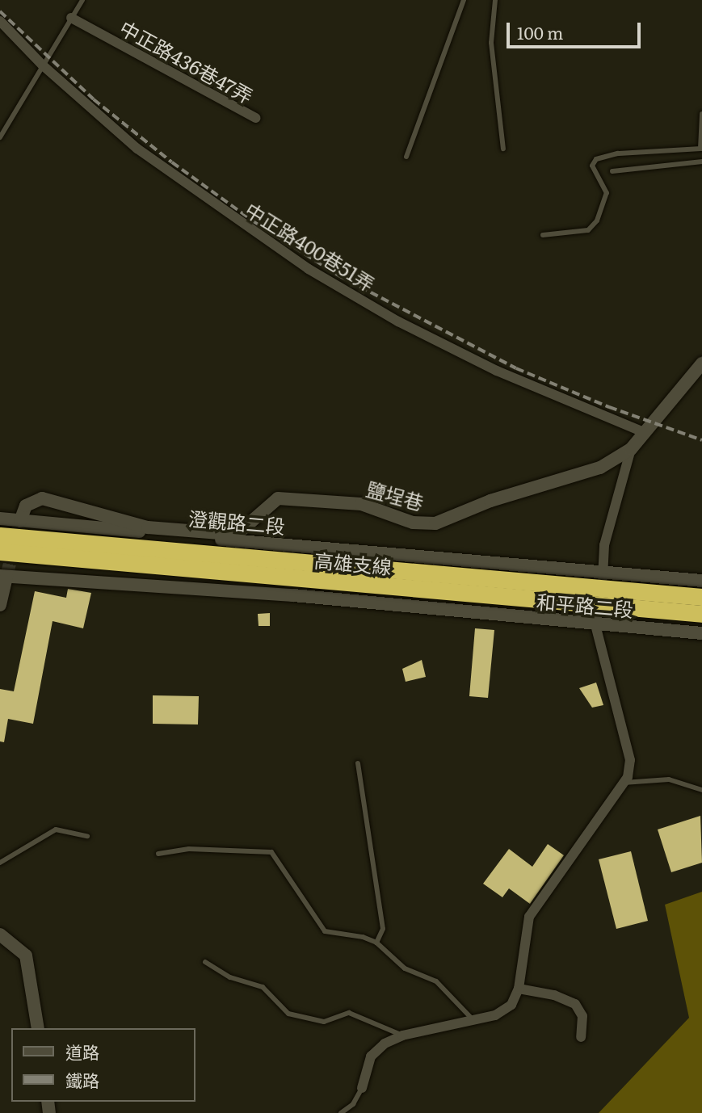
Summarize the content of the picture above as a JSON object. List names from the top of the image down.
{
  "streets": {
    "highway": ["高雄支線"],
    "street": [
      "中正路436巷47弄",
      "中正路400巷51弄",
      "鹽埕巷",
      "澄觀路二段",
      "和平路二段"
    ]
  },
  "crossings": [
    ["中正路400巷51弄", "鹽埕巷"],
    ["鹽埕巷", "澄觀路二段"],
    ["澄觀路二段", "和平路二段"]
  ],
  "legend": ["道路", "鐵路"],
  "scale_bar": "100 m"
}
